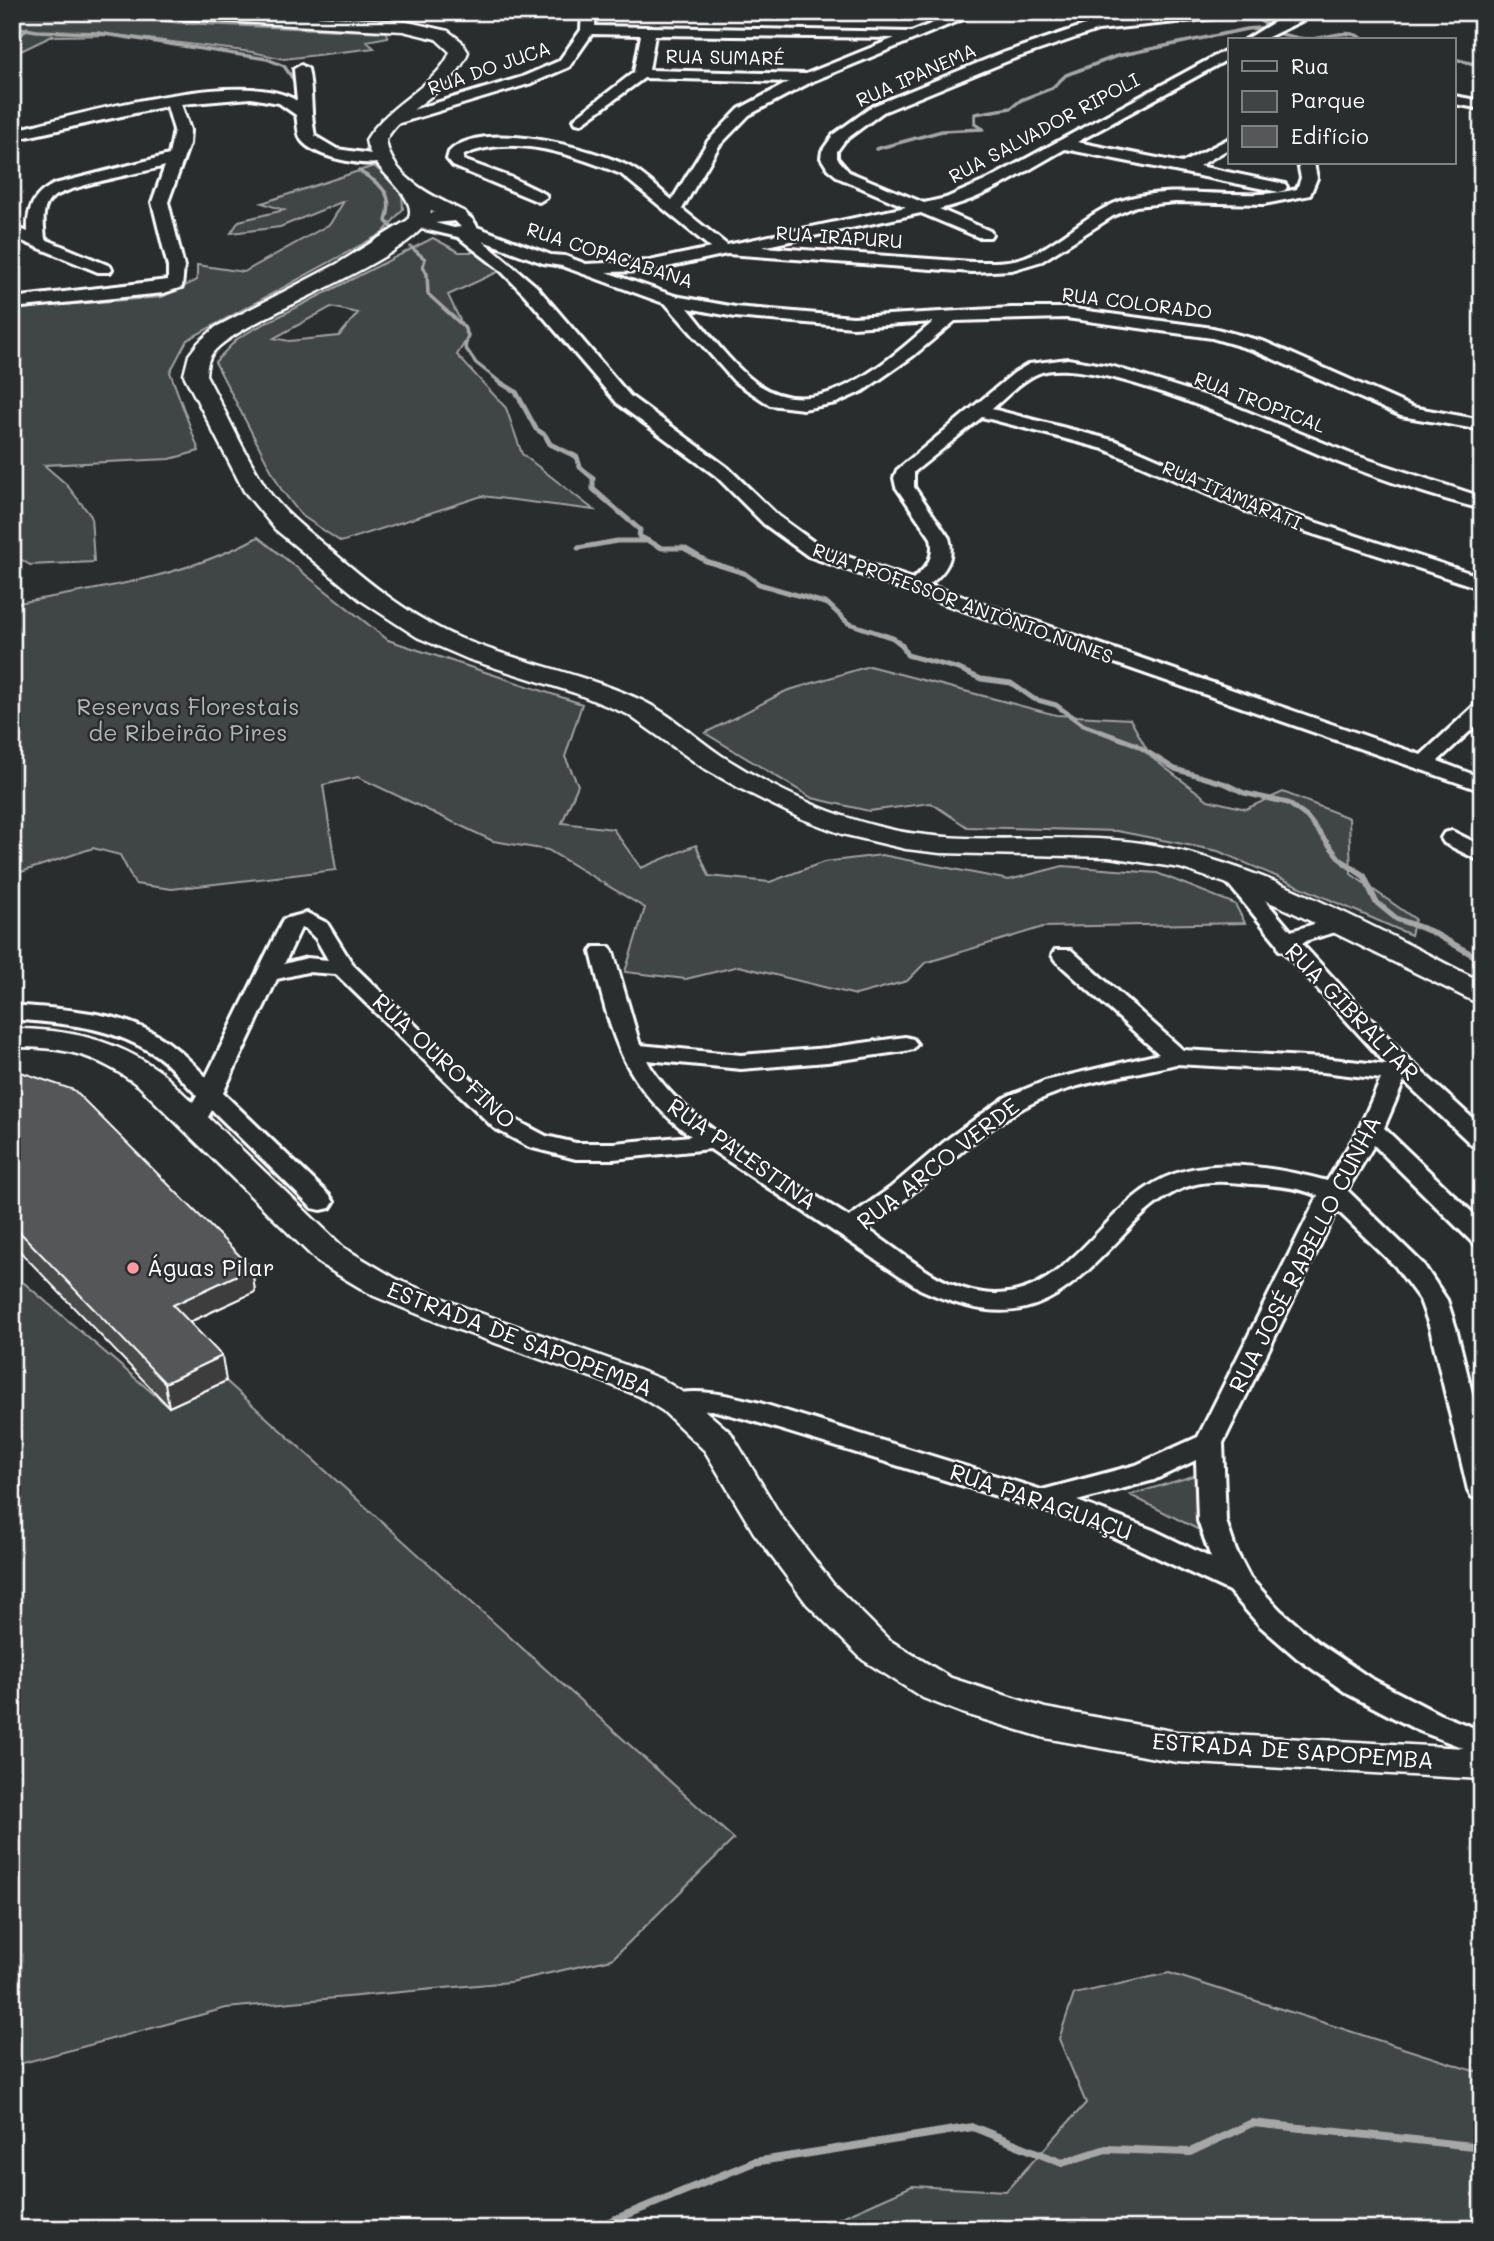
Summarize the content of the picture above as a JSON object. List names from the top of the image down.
{
  "streets": {
    "main road": ["ESTRADA DE SAPOPEMBA"],
    "street": [
      "RUA SUMARÉ",
      "RUA DO JUCA",
      "RUA IPANEMA",
      "RUA SALVADOR RIPOLI",
      "RUA IRAPURU",
      "RUA COPACABANA",
      "RUA COLORADO",
      "RUA TROPICAL",
      "RUA ITAMARATI",
      "RUA PROFESSOR ANTÔNIO NUNES",
      "RUA GIBRALTAR",
      "RUA OURO FINO",
      "RUA PALESTINA",
      "RUA ARCO VERDE",
      "RUA JOSÉ RABELLO CUNHA",
      "RUA PARAGUAÇU"
    ]
  },
  "crossings": [
    ["RUA IPANEMA", "RUA SALVADOR RIPOLI"],
    ["RUA SALVADOR RIPOLI", "RUA IRAPURU"],
    ["RUA SALVADOR RIPOLI", "RUA COPACABANA"],
    ["RUA COPACABANA", "RUA COLORADO"],
    ["RUA COPACABANA", "RUA PROFESSOR ANTÔNIO NUNES"],
    ["RUA TROPICAL", "RUA ITAMARATI"],
    ["RUA TROPICAL", "RUA PROFESSOR ANTÔNIO NUNES"],
    ["RUA GIBRALTAR", "RUA ARCO VERDE"],
    ["RUA GIBRALTAR", "RUA JOSÉ RABELLO CUNHA"],
    ["RUA OURO FINO", "RUA PALESTINA"],
    ["RUA OURO FINO", "ESTRADA DE SAPOPEMBA"],
    ["RUA PALESTINA", "RUA ARCO VERDE"],
    ["RUA ARCO VERDE", "RUA JOSÉ RABELLO CUNHA"],
    ["RUA JOSÉ RABELLO CUNHA", "RUA PARAGUAÇU"],
    ["ESTRADA DE SAPOPEMBA", "RUA PARAGUAÇU"]
  ],
  "parks": ["Reservas Florestais de Ribeirão Pires"],
  "places": ["Águas Pilar"],
  "legend": ["Rua", "Parque", "Edifício"]
}
